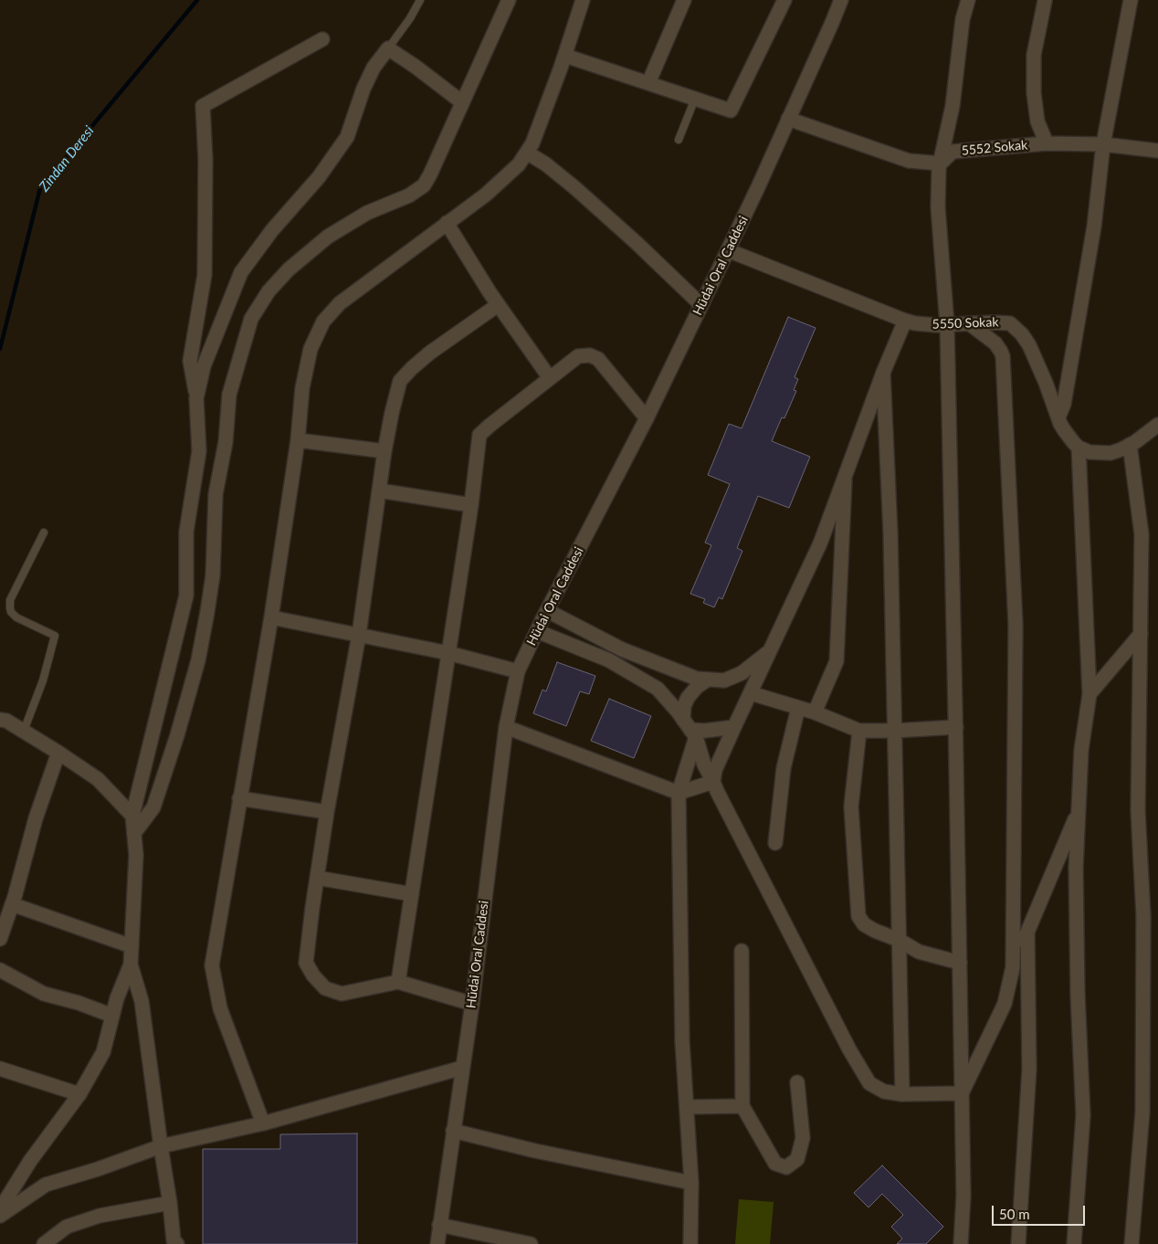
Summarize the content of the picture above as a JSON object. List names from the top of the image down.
{
  "streets": {
    "street": ["5552 Sokak", "Hüdai Oral Caddesi", "5550 Sokak"]
  },
  "crossings": [
    ["Hüdai Oral Caddesi", "5550 Sokak"]
  ],
  "water": ["Zindan Deresi"],
  "scale_bar": "50 m"
}
